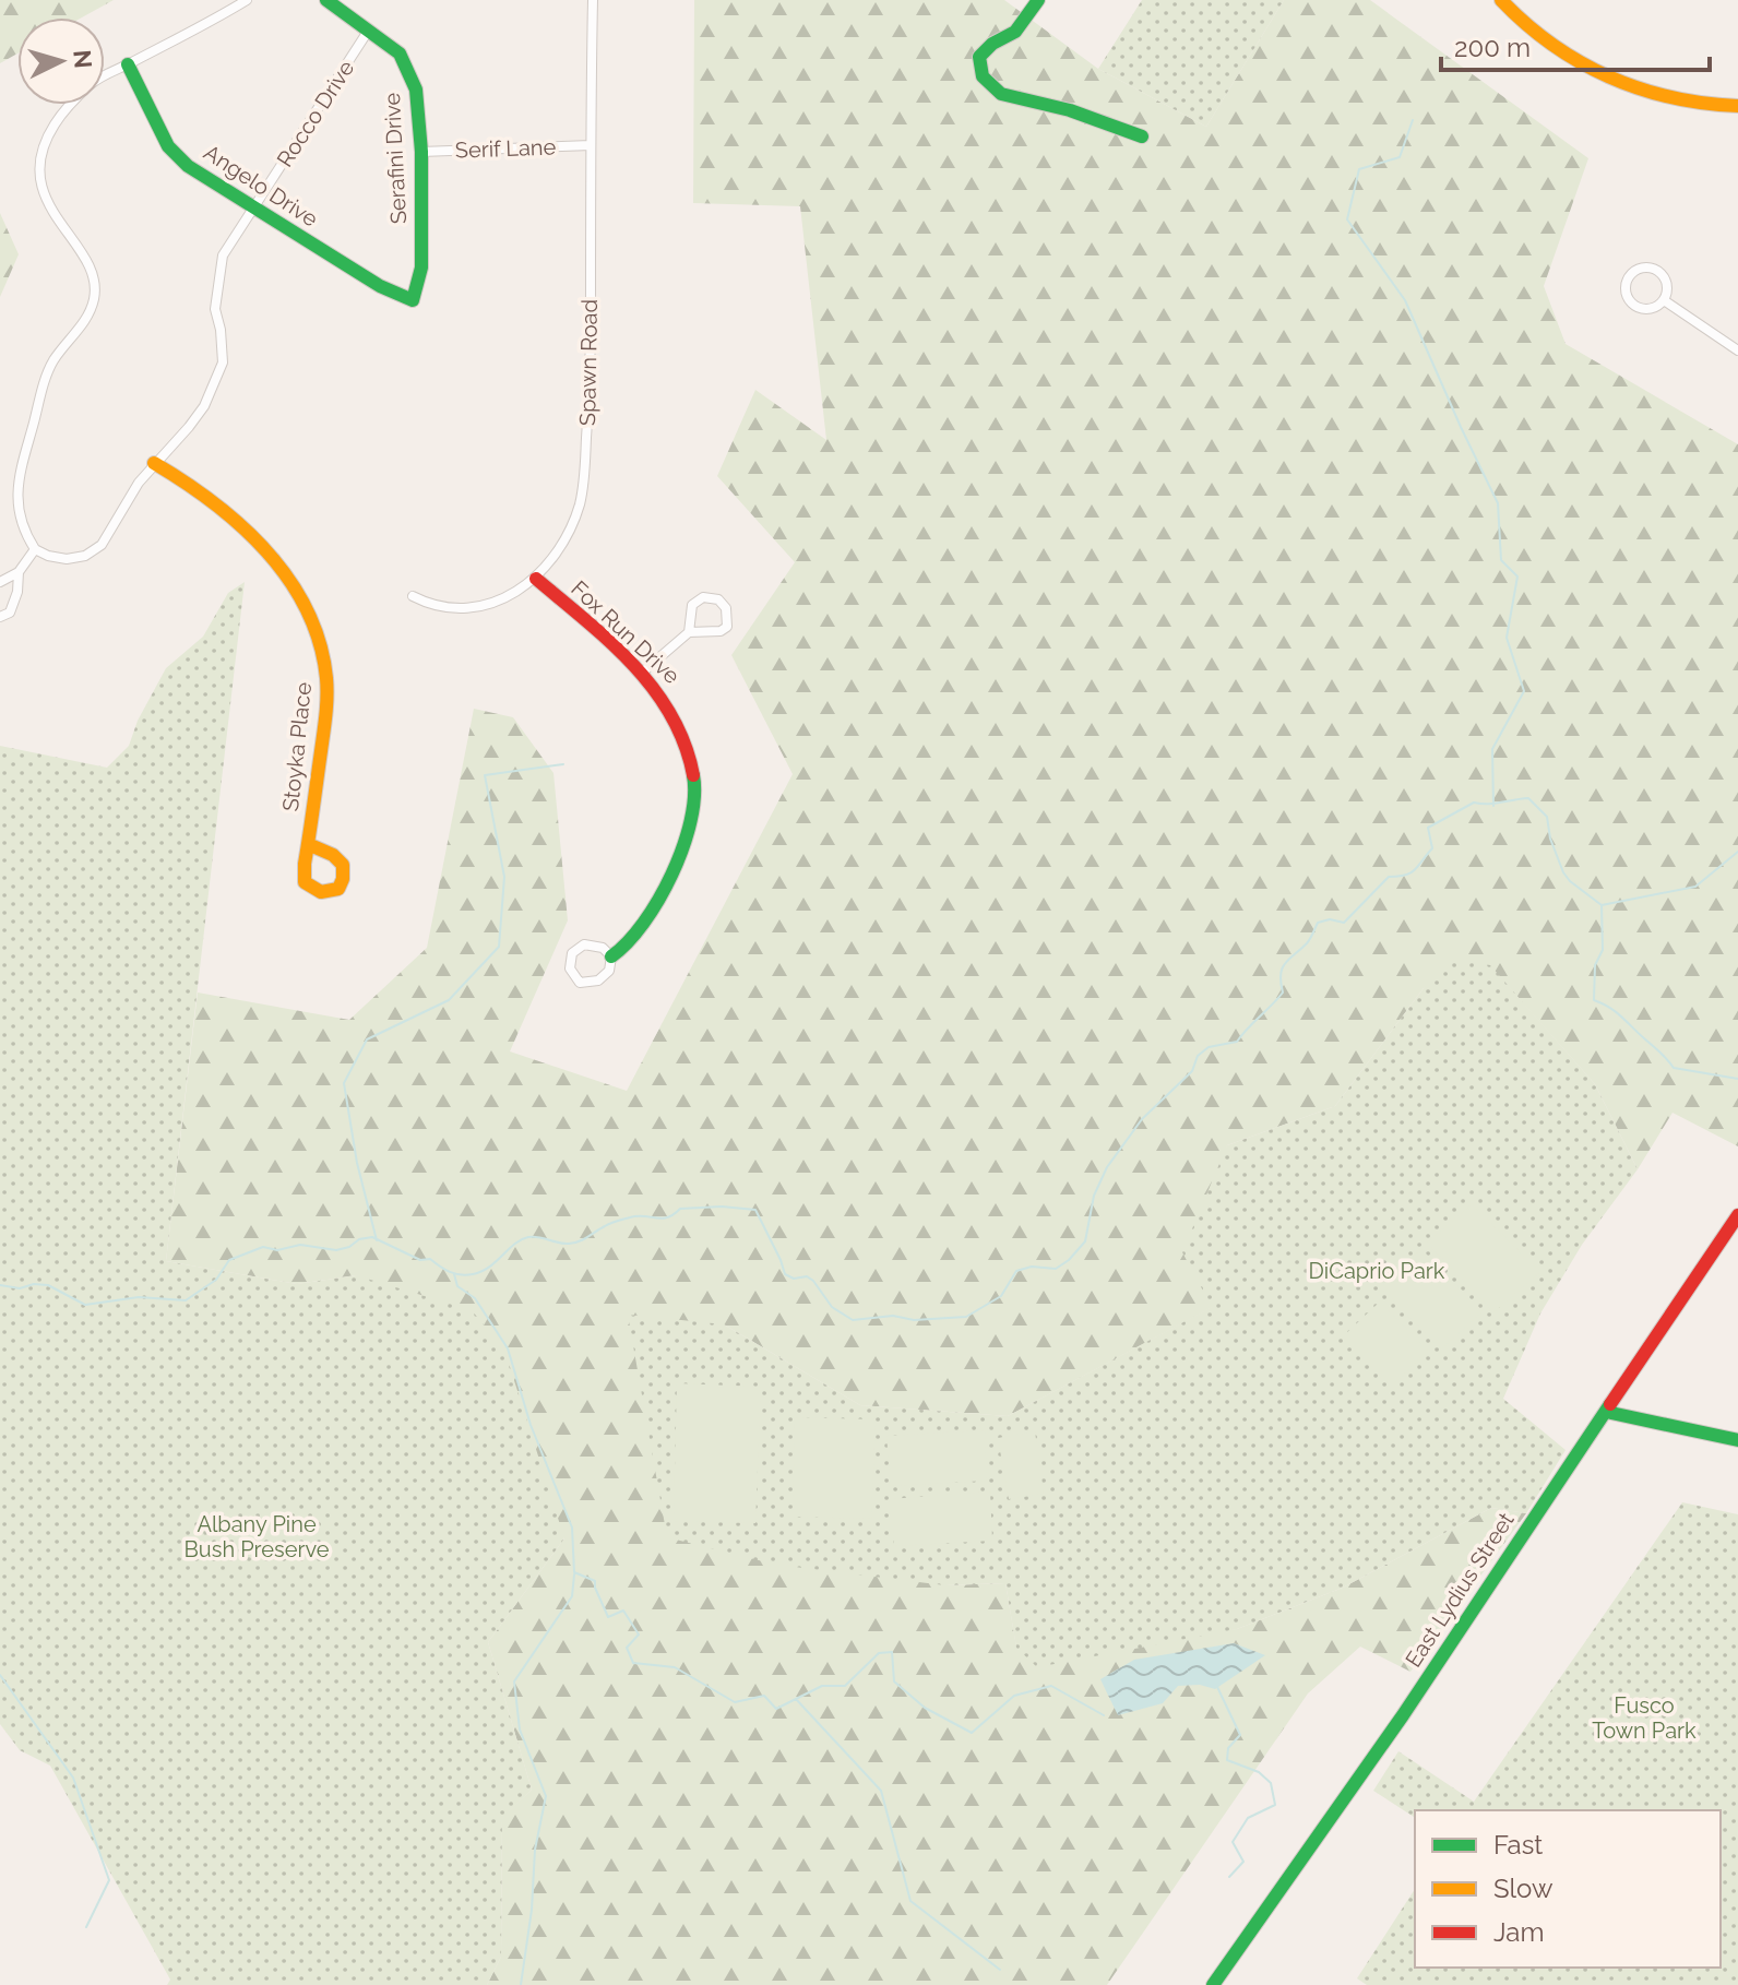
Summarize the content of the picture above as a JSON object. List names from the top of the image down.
{
  "streets": {
    "street": [
      "Rocco Drive",
      "Serif Lane",
      "Serafini Drive",
      "Angelo Drive",
      "Spawn Road",
      "Fox Run Drive",
      "Stoyka Place",
      "East Lydius Street"
    ]
  },
  "crossings": [
    ["Rocco Drive", "Serafini Drive"],
    ["Rocco Drive", "Angelo Drive"],
    ["Rocco Drive", "Stoyka Place"],
    ["Serif Lane", "Serafini Drive"],
    ["Serif Lane", "Spawn Road"],
    ["Serafini Drive", "Angelo Drive"],
    ["Spawn Road", "Fox Run Drive"]
  ],
  "parks": ["DiCaprio Park", "Albany Pine Bush Preserve", "Fusco Town Park"],
  "legend": ["Fast", "Slow", "Jam"],
  "scale_bar": "200 m",
  "north": "right"
}
